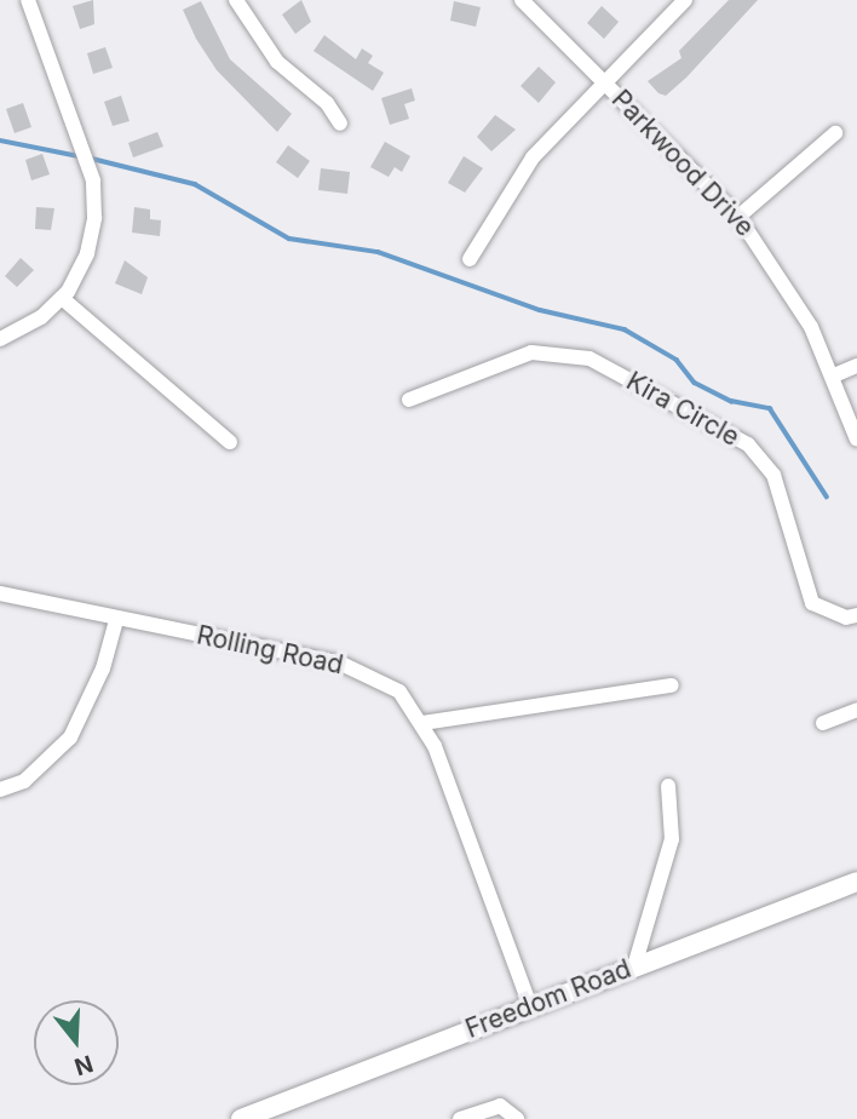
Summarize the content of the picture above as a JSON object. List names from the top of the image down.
{
  "streets": {
    "main road": ["Freedom Road"],
    "street": ["Parkwood Drive", "Kira Circle", "Rolling Road"]
  },
  "crossings": [
    ["Rolling Road", "Freedom Road"]
  ],
  "north": "bottom"
}
